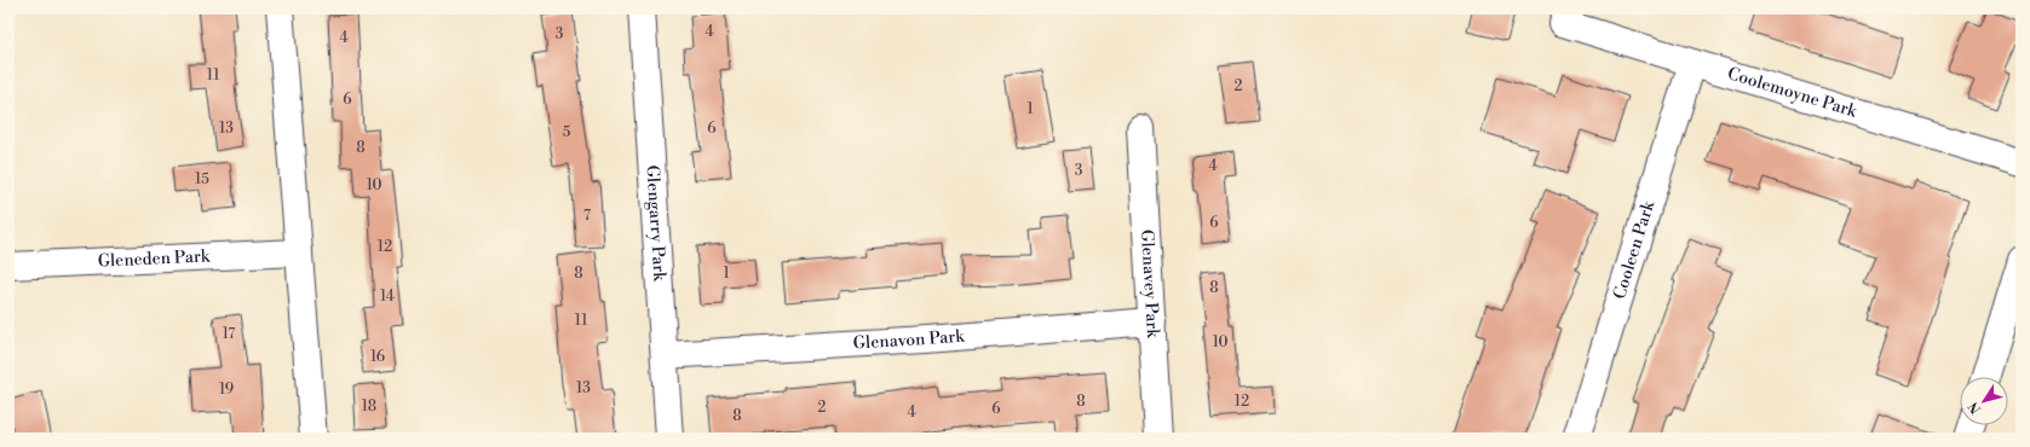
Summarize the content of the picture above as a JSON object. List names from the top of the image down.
{
  "streets": {
    "street": [
      "Coolemoyne Park",
      "Glengarry Park",
      "Cooleen Park",
      "Gleneden Park",
      "Glenavey Park",
      "Glenavon Park"
    ]
  },
  "crossings": [
    ["Coolemoyne Park", "Cooleen Park"],
    ["Glengarry Park", "Glenavon Park"],
    ["Glenavey Park", "Glenavon Park"]
  ],
  "house_numbers": [
    "4",
    "3",
    "4",
    "11",
    "2",
    "6",
    "1",
    "13",
    "6",
    "5",
    "8",
    "4",
    "3",
    "15",
    "10",
    "7",
    "6",
    "12",
    "8",
    "1",
    "8",
    "14",
    "11",
    "17",
    "10",
    "16",
    "13",
    "19",
    "8",
    "12",
    "18",
    "2",
    "6",
    "4",
    "8"
  ],
  "north": "bottom left"
}
